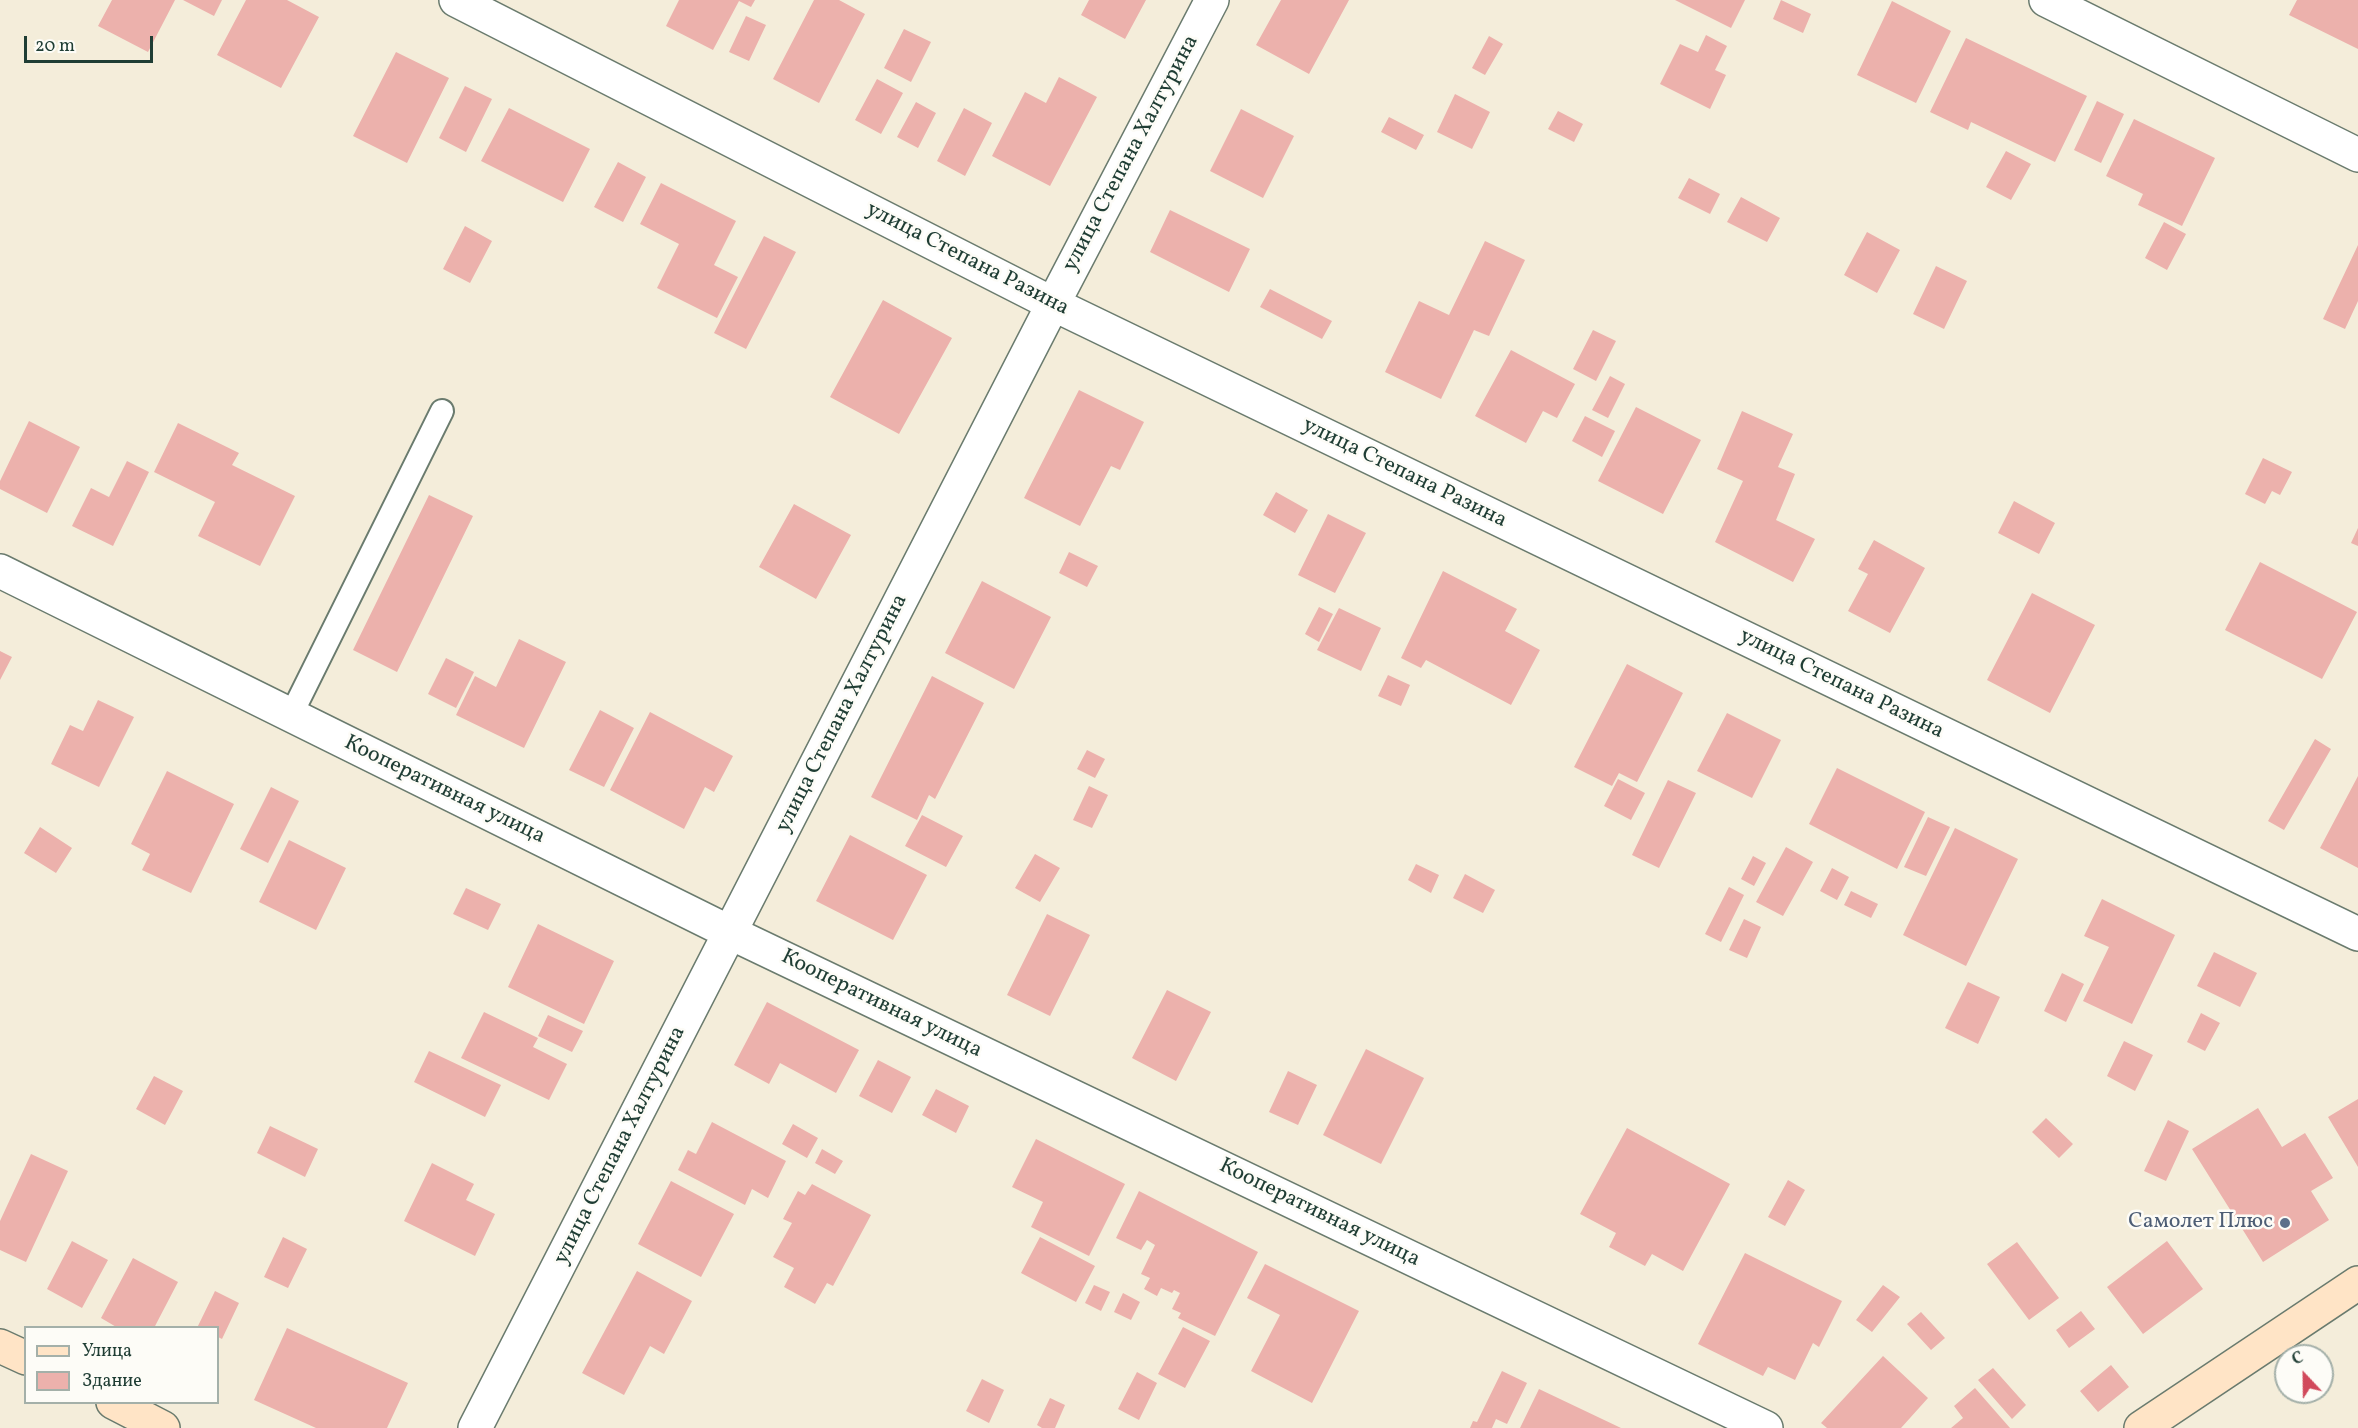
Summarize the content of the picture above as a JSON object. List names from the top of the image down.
{
  "streets": {
    "street": ["улица Степана Халтурина", "улица Степана Разина", "Кооперативная улица"]
  },
  "crossings": [
    ["улица Степана Халтурина", "улица Степана Разина"],
    ["улица Степана Халтурина", "Кооперативная улица"]
  ],
  "places": ["Самолет Плюс"],
  "legend": ["Улица", "Здание"],
  "scale_bar": "20 m",
  "north": "top"
}
